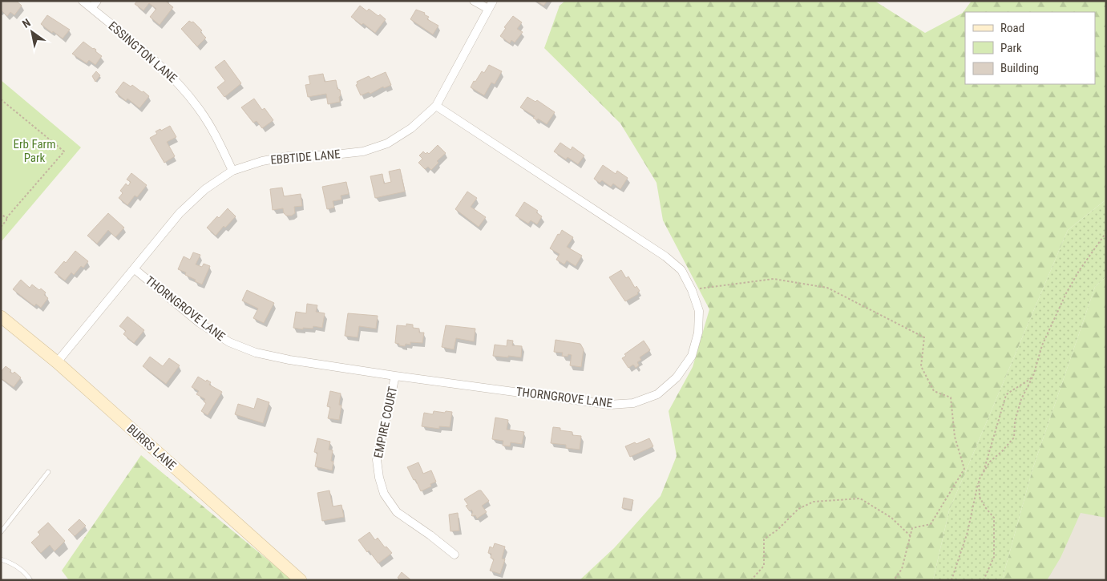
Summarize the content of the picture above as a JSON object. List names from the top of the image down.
{
  "streets": {
    "street": [
      "ESSINGTON LANE",
      "EBBTIDE LANE",
      "THORNGROVE LANE",
      "EMPIRE COURT",
      "BURRS LANE"
    ]
  },
  "crossings": [
    ["ESSINGTON LANE", "EBBTIDE LANE"],
    ["EBBTIDE LANE", "THORNGROVE LANE"],
    ["EBBTIDE LANE", "BURRS LANE"],
    ["THORNGROVE LANE", "EMPIRE COURT"]
  ],
  "parks": ["Erb Farm Park"],
  "legend": ["Road", "Park", "Building"],
  "north": "top left"
}
